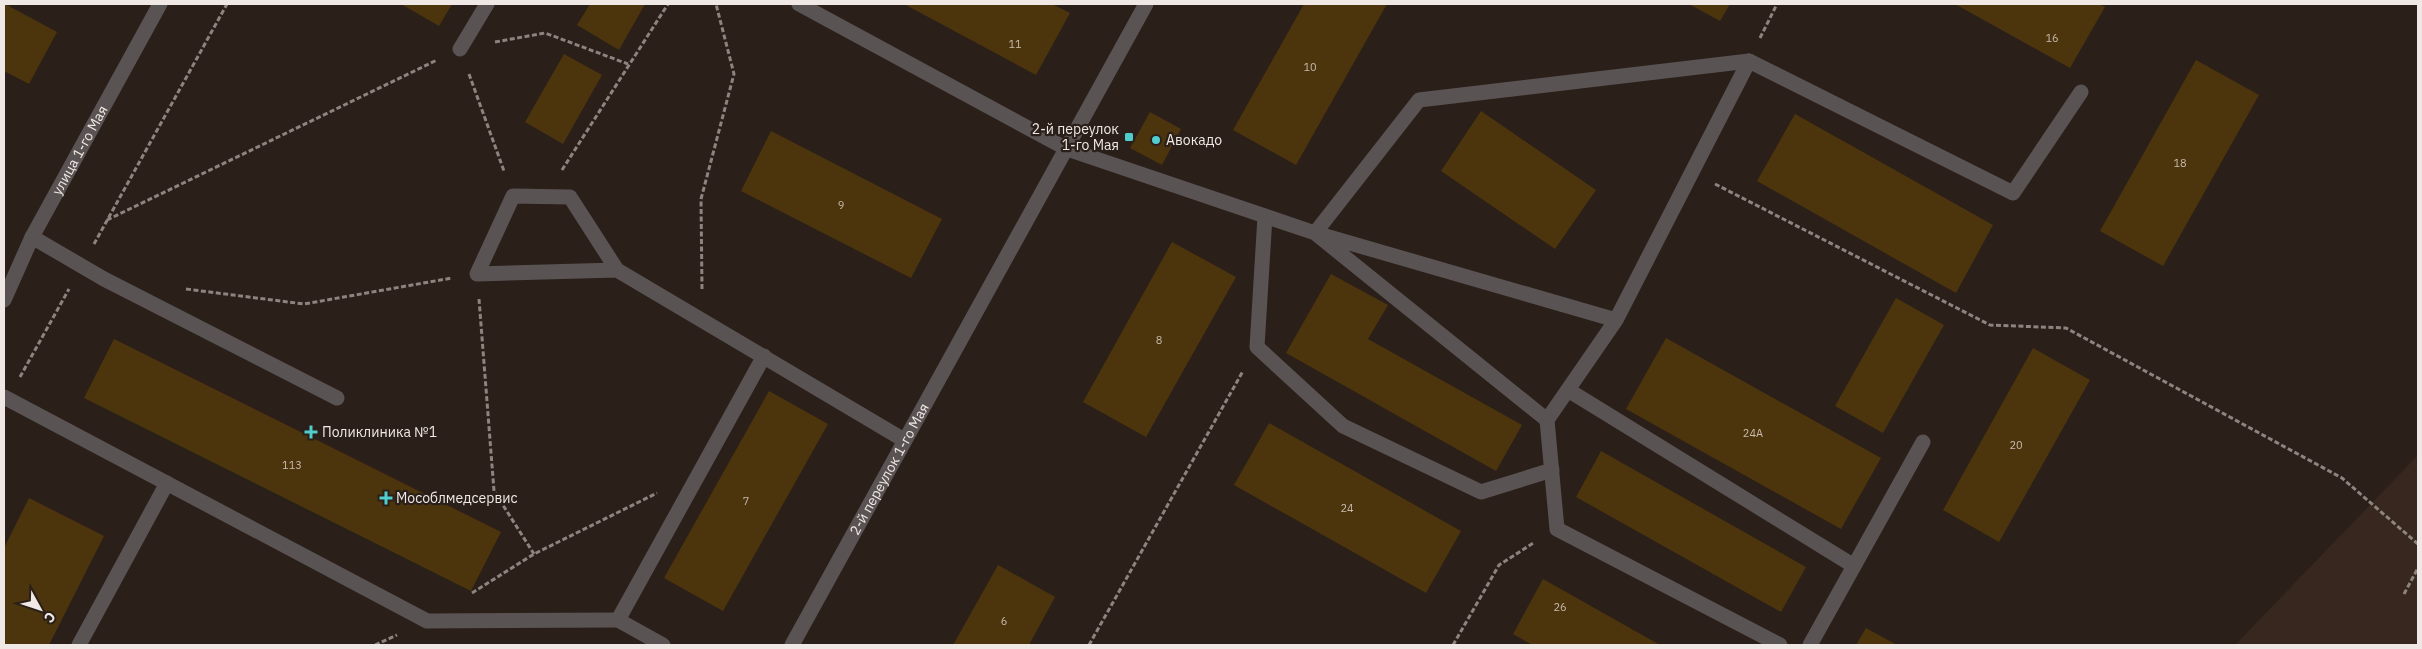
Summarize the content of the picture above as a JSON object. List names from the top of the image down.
{
  "streets": {
    "street": ["улица 1-го Мая", "2-й переулок 1-го Мая"]
  },
  "places": {
    "transit": ["2-й переулок 1-го Мая"],
    "other": ["Авокадо"],
    "health": ["Поликлиника №1", "Мособлмедсервис"]
  },
  "house_numbers": [
    "16",
    "11",
    "10",
    "18",
    "9",
    "8",
    "24А",
    "20",
    "113",
    "7",
    "24",
    "26",
    "6"
  ],
  "north": "bottom right"
}
